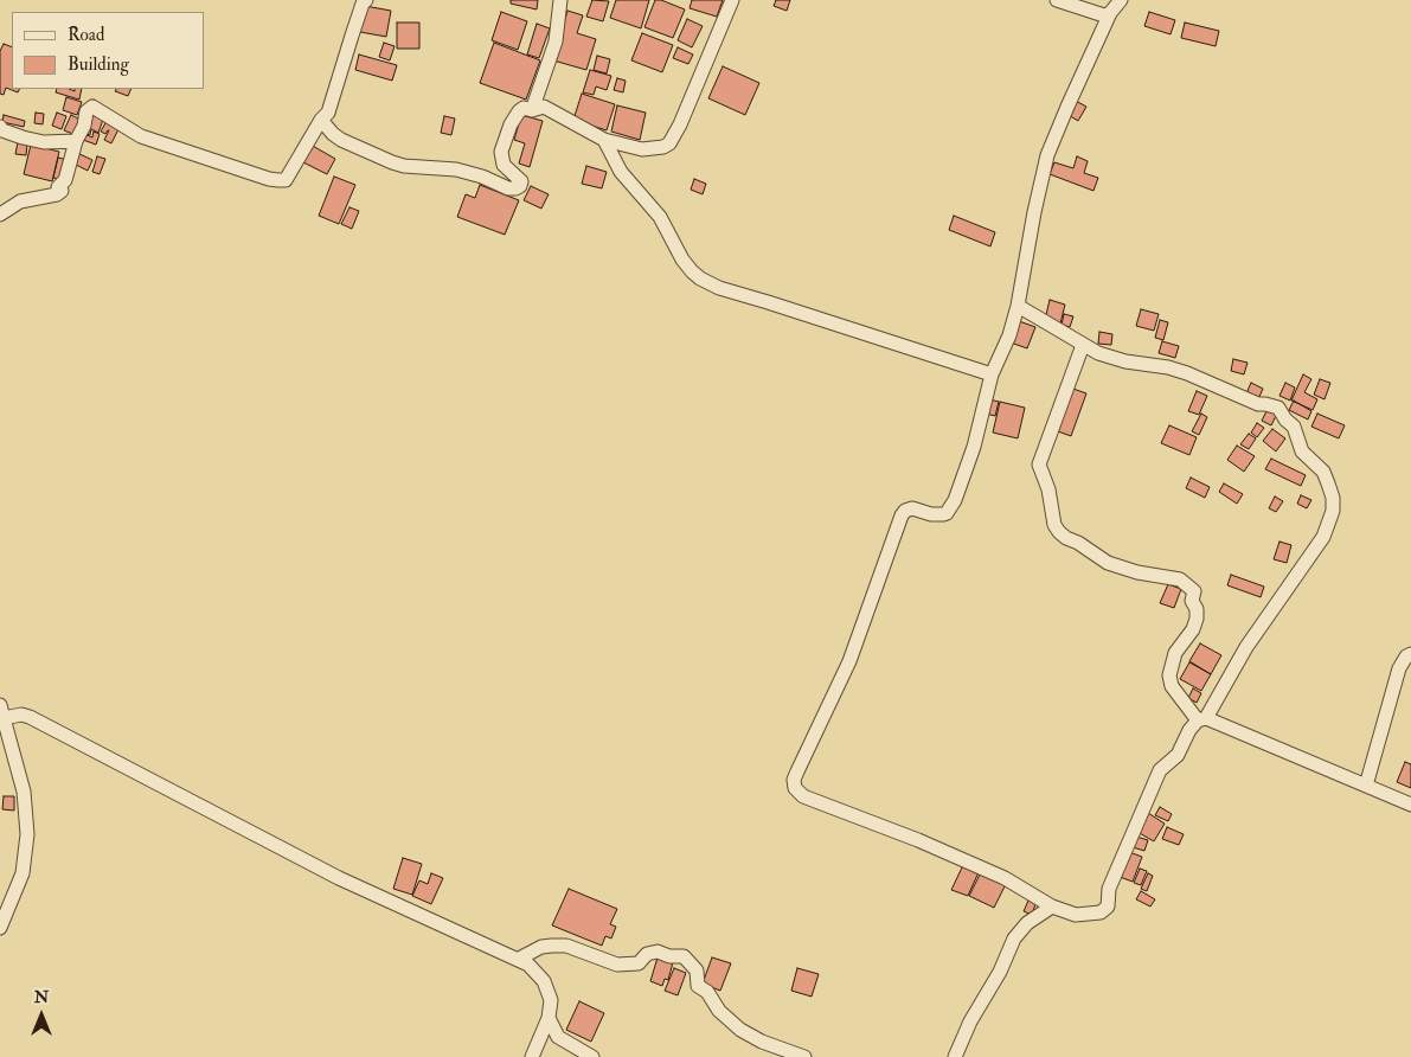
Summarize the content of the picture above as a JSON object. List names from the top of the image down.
{
  "legend": ["Road", "Building"],
  "north": "top"
}
